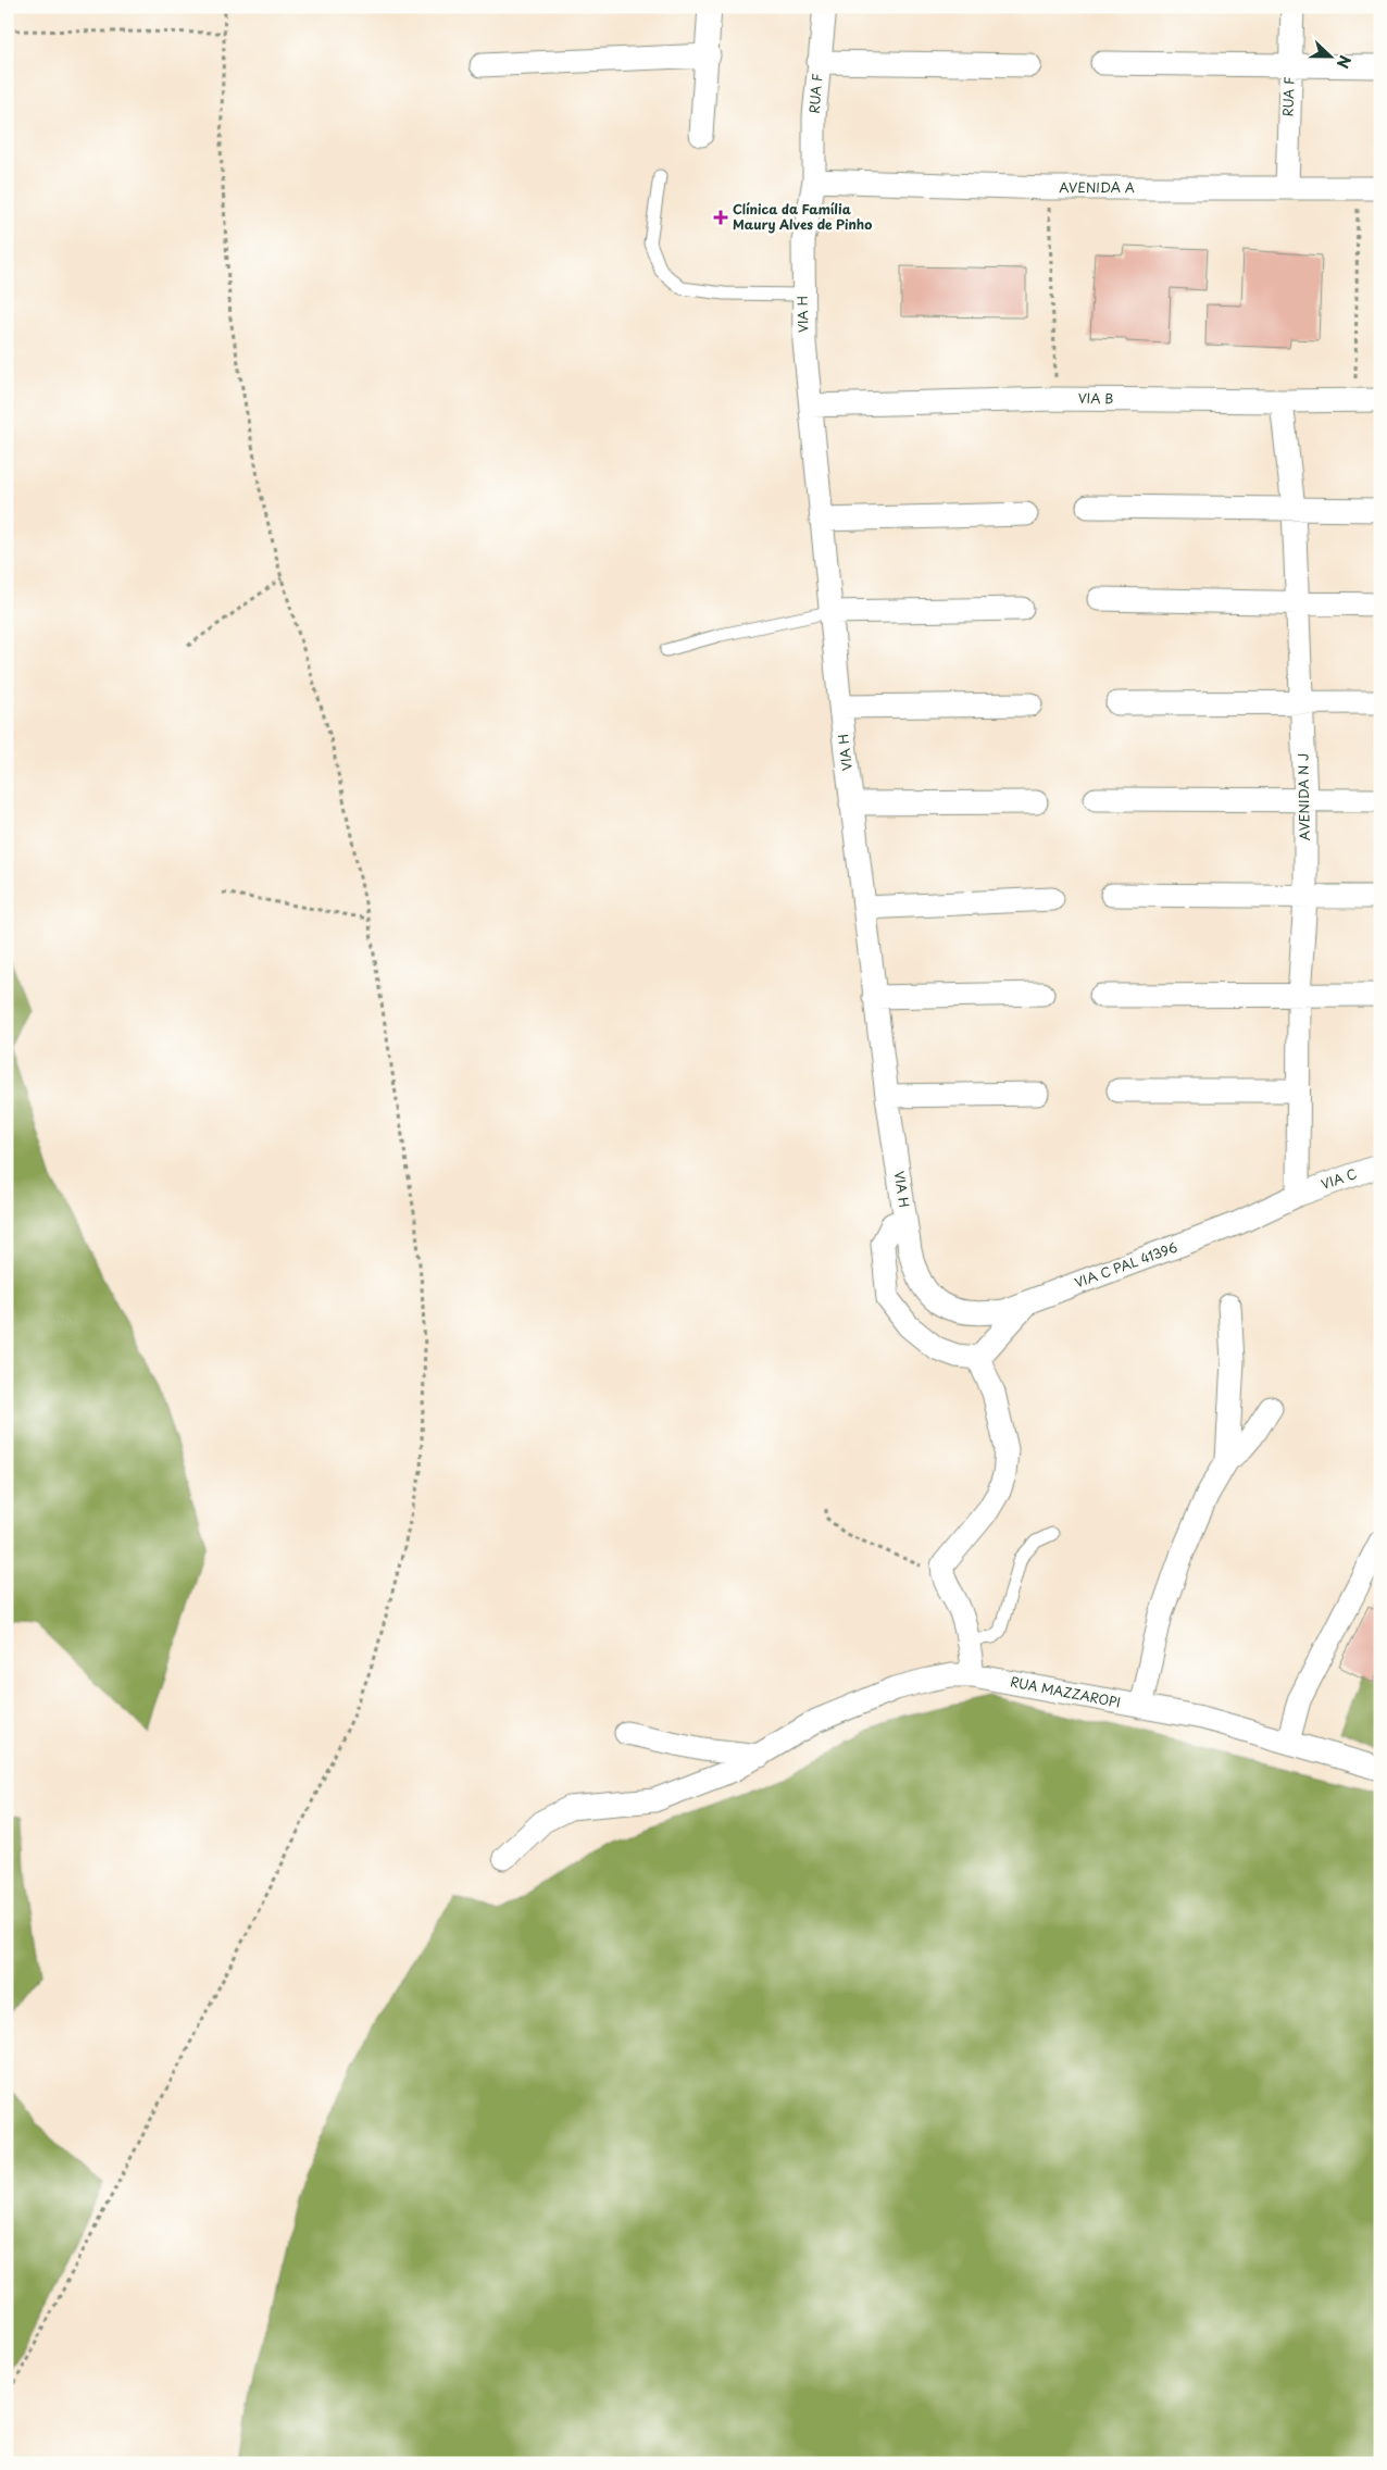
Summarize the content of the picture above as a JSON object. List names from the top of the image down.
{
  "streets": {
    "street": [
      "RUA F",
      "AVENIDA A",
      "VIA H",
      "VIA B",
      "AVENIDA N J",
      "VIA C",
      "VIA C PAL 41396",
      "RUA MAZZAROPI"
    ]
  },
  "crossings": [
    ["RUA F", "AVENIDA A"],
    ["RUA F", "VIA H"],
    ["AVENIDA A", "VIA H"],
    ["VIA H", "VIA B"],
    ["VIA H", "VIA C PAL 41396"],
    ["VIA B", "AVENIDA N J"],
    ["AVENIDA N J", "VIA C"],
    ["AVENIDA N J", "VIA C PAL 41396"],
    ["VIA C", "VIA C PAL 41396"]
  ],
  "places": {
    "health": ["Clínica da Família Maury Alves de Pinho"]
  },
  "north": "right"
}
